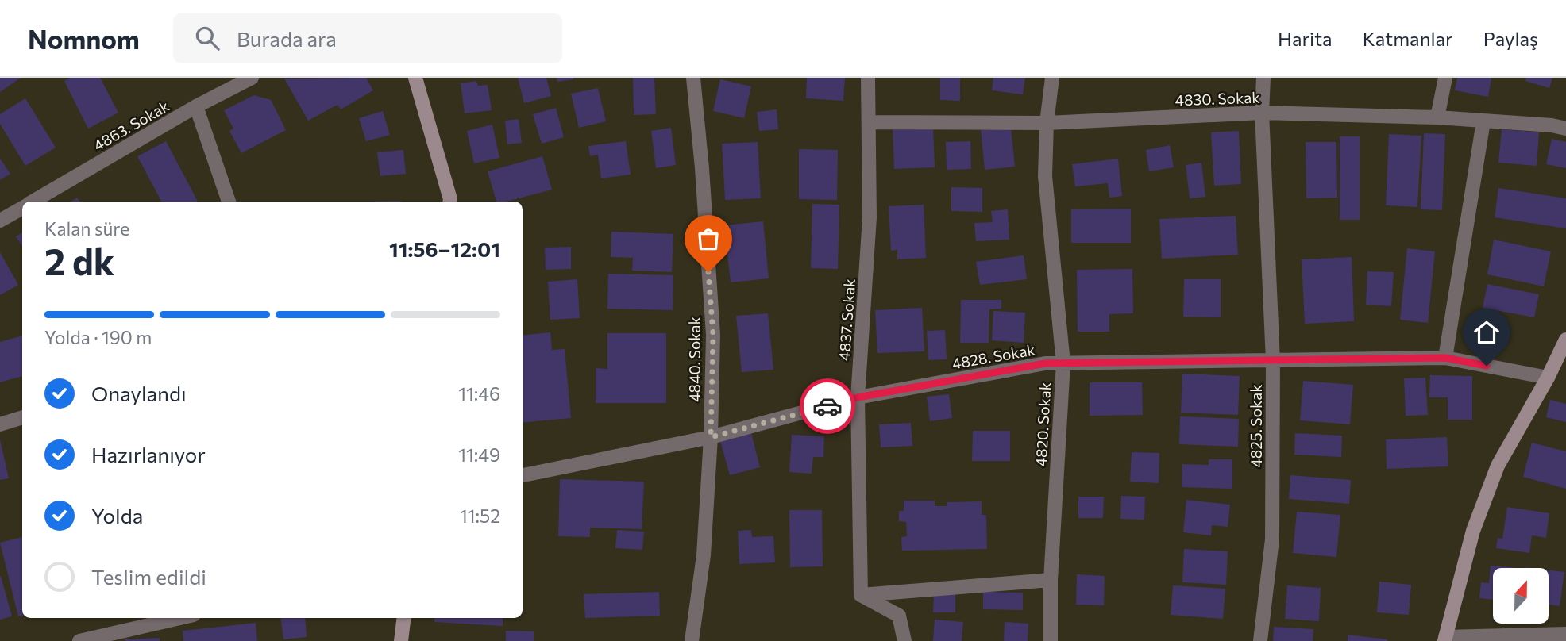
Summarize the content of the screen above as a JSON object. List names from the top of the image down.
{
  "streets": {
    "street": [
      "4830. Sokak",
      "4863. Sokak",
      "4837. Sokak",
      "4828. Sokak",
      "4840. Sokak",
      "4820. Sokak",
      "4825. Sokak"
    ]
  },
  "crossings": [
    ["4830. Sokak", "4837. Sokak"],
    ["4830. Sokak", "4820. Sokak"],
    ["4830. Sokak", "4825. Sokak"],
    ["4837. Sokak", "4828. Sokak"],
    ["4828. Sokak", "4840. Sokak"],
    ["4828. Sokak", "4820. Sokak"],
    ["4828. Sokak", "4825. Sokak"]
  ],
  "north": "top",
  "page": {
    "header": "Nomnom",
    "search": "Burada ara",
    "nav": ["Harita", "Katmanlar", "Paylaş"],
    "heading": ["2 dk", "Kalan süre", "11:56–12:01"],
    "bar": "Yolda · 190 m",
    "list": [
      ["Onaylandı", "11:46"],
      ["Hazırlanıyor", "11:49"],
      ["Yolda", "11:52"],
      "Teslim edildi"
    ]
  }
}
